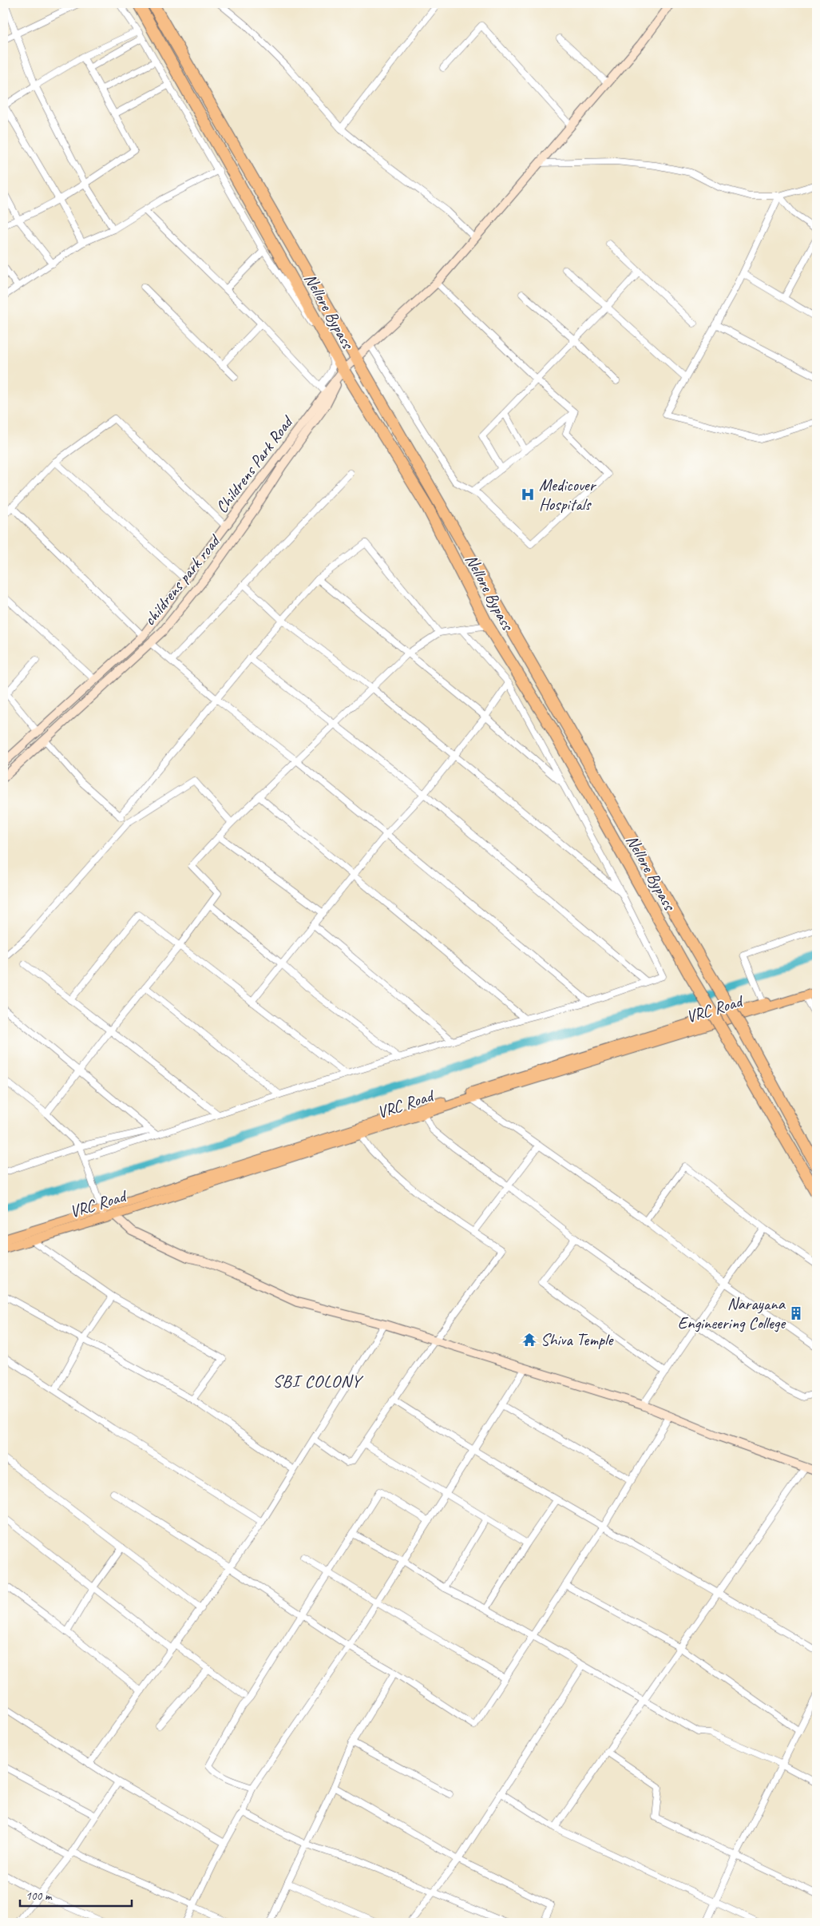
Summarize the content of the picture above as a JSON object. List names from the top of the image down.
{
  "streets": {
    "highway": ["Nellore Bypass"],
    "main road": ["VRC Road"],
    "street": ["Childrens Park Road", "childrens park road"]
  },
  "crossings": [
    ["Nellore Bypass", "childrens park road"],
    ["Childrens Park Road", "childrens park road"]
  ],
  "districts": ["SBI COLONY"],
  "places": {
    "hospital": ["Medicover Hospitals"],
    "building": ["Narayana Engineering College"],
    "temple": ["Shiva Temple"]
  },
  "scale_bar": "100 m"
}
